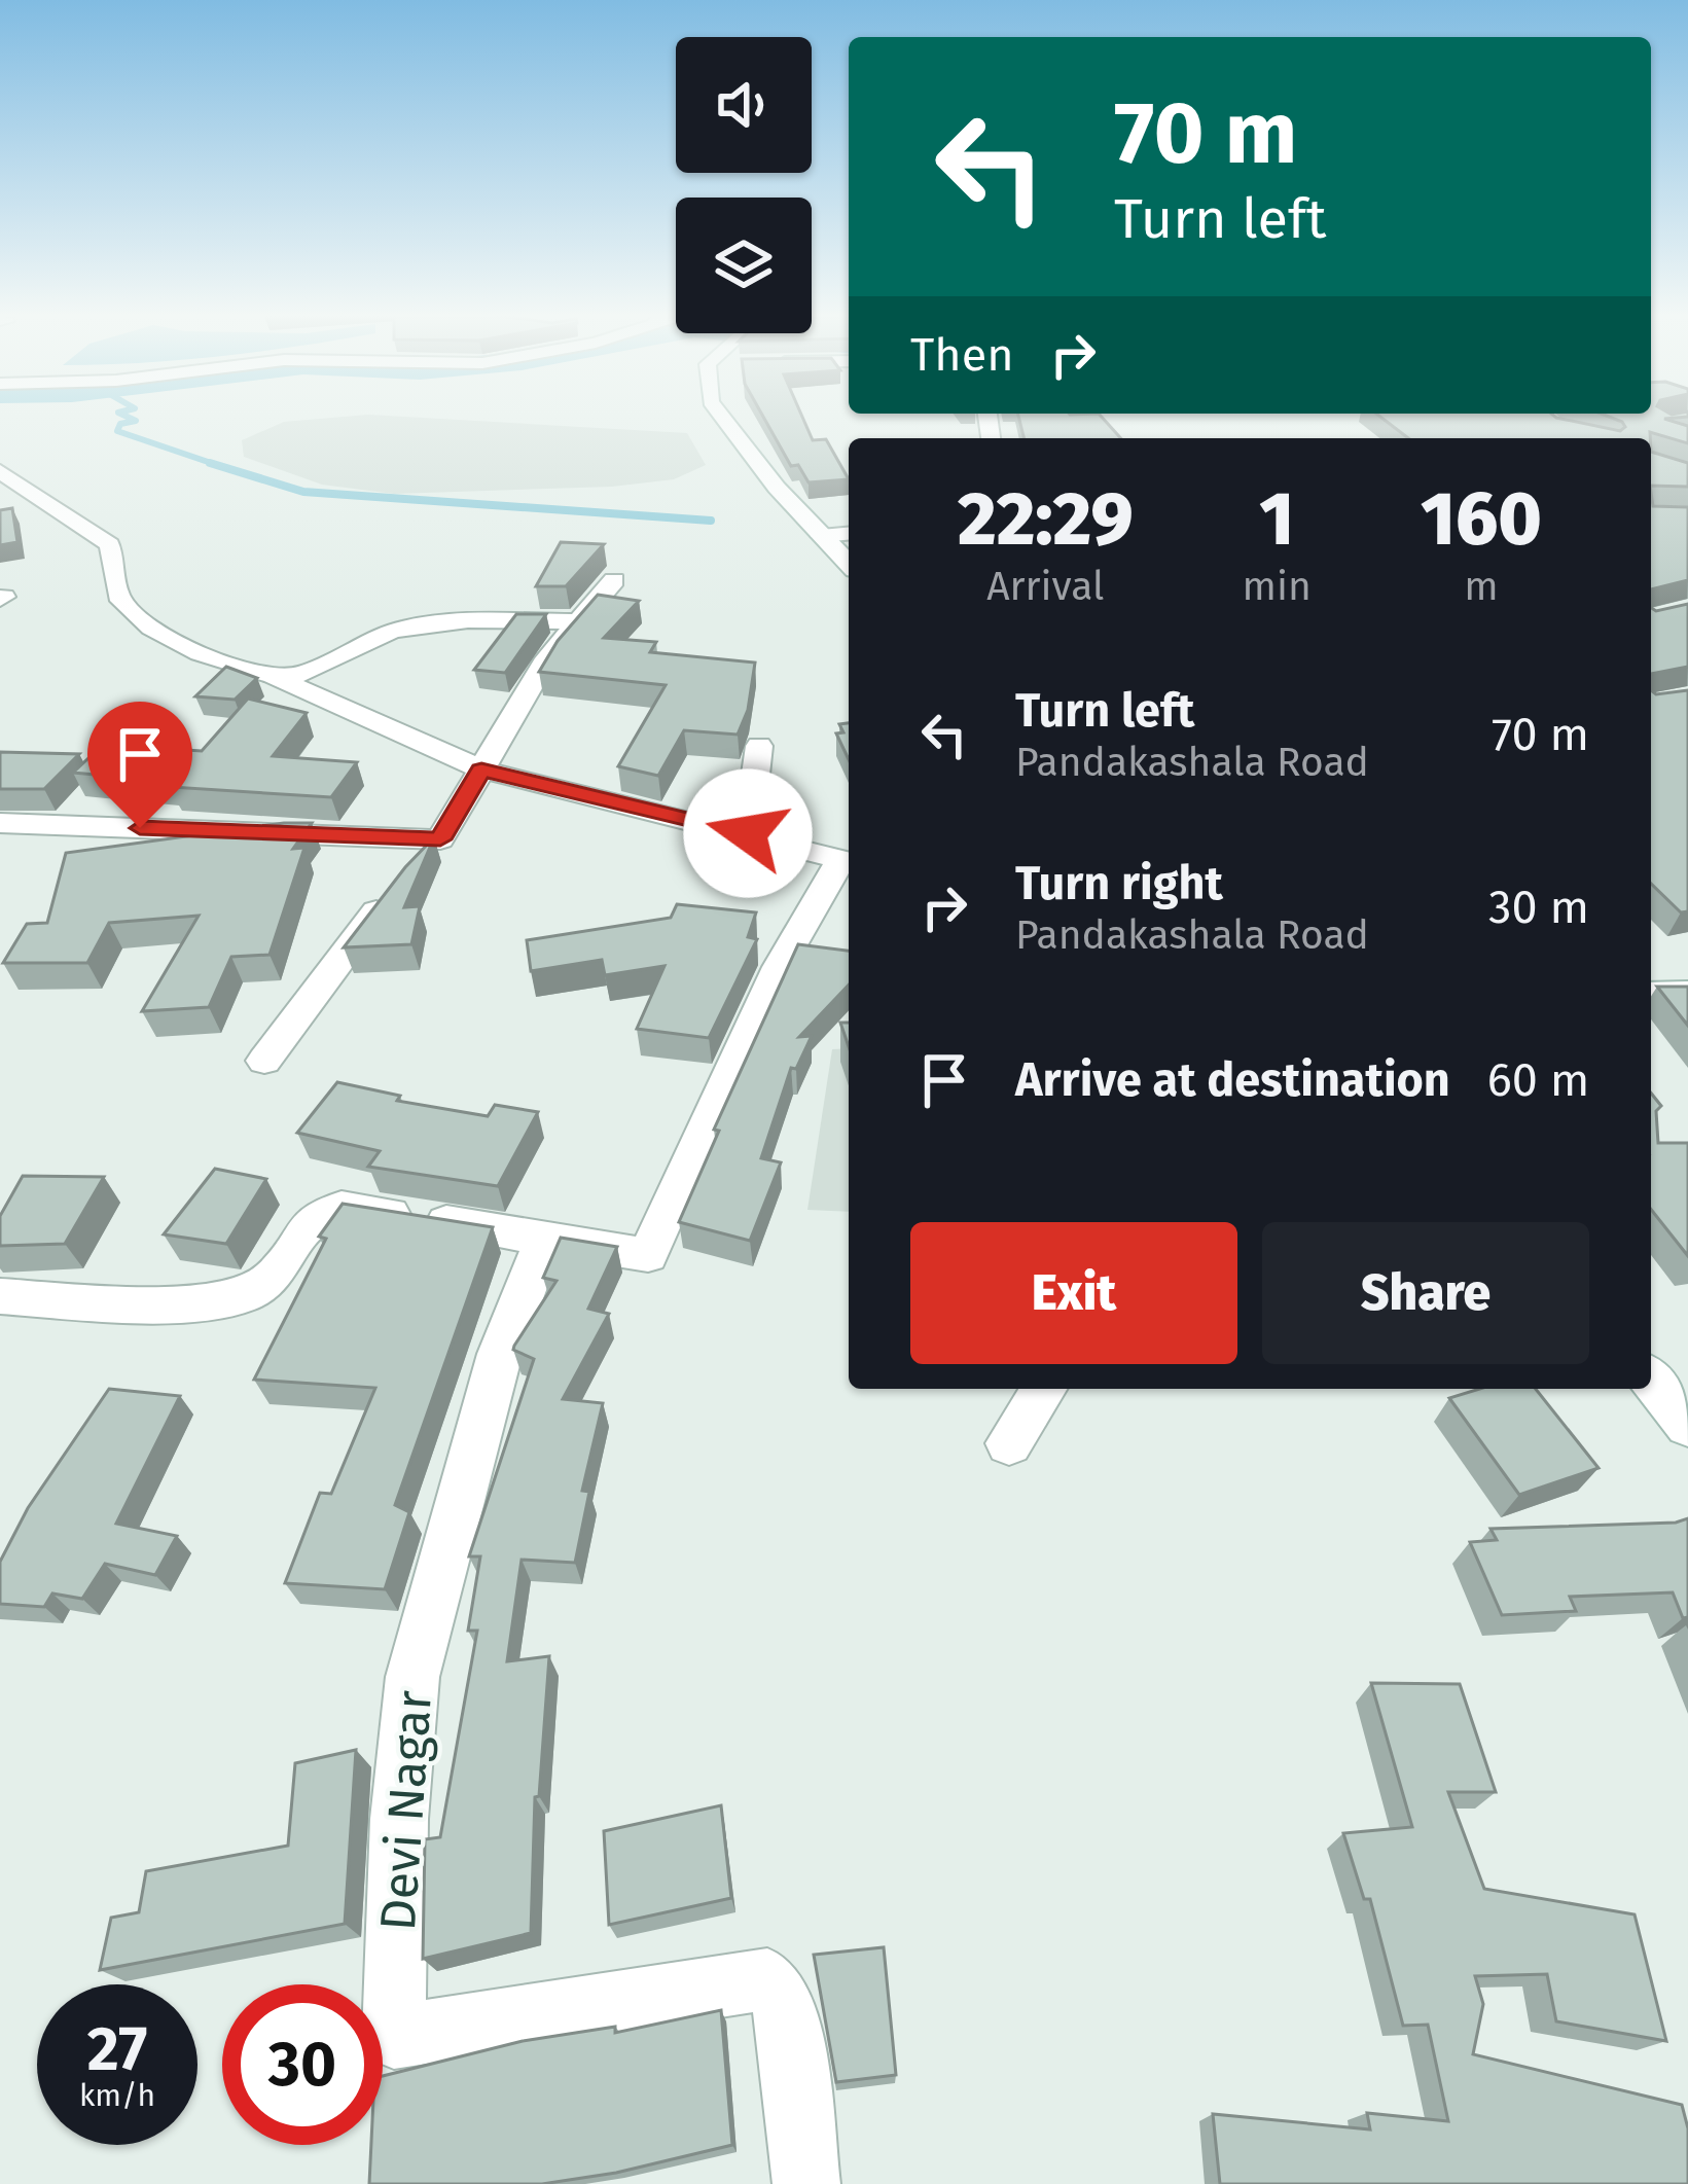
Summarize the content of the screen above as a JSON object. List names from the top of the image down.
{
  "streets": {
    "street": ["Devi Nagar"]
  },
  "page": {
    "turn": ["70 m", "Turn left"],
    "then": "Then",
    "eta": [
      "22:29",
      "Arrival",
      "1",
      "min",
      "160",
      "m"
    ],
    "list": [
      {
        "name": "Turn left",
        "note": "Pandakashala Road",
        "value": "70 m"
      },
      {
        "name": "Turn right",
        "note": "Pandakashala Road",
        "value": "30 m"
      },
      {
        "name": "Arrive at destination",
        "value": "60 m"
      }
    ],
    "buttons": ["Exit", "Share"],
    "speed": "27 km/h",
    "limit": "30"
  }
}
